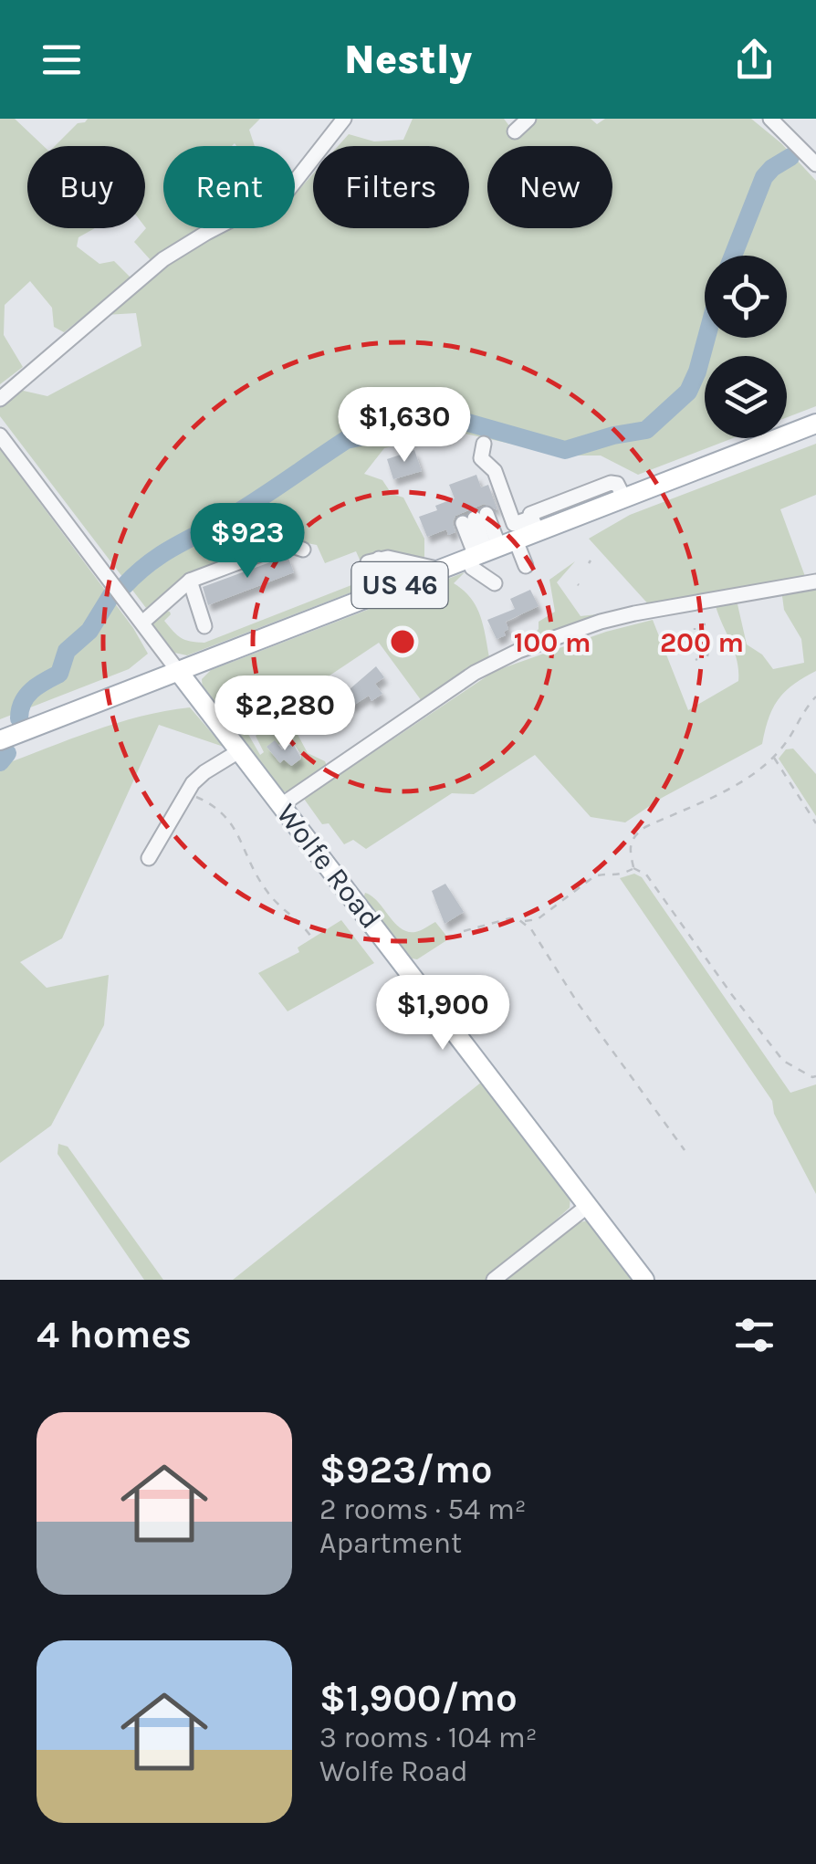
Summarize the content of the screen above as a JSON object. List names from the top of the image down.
{
  "streets": {
    "main road": ["US 46", "Wolfe Road"]
  },
  "crossings": [
    ["US 46", "Wolfe Road"]
  ],
  "page": {
    "header": "Nestly",
    "chip": [
      "Buy",
      "Rent",
      "Filters",
      "New"
    ],
    "price": [
      "$1,630",
      "$923",
      "$2,280",
      "$1,900"
    ],
    "heading": "4 homes",
    "list": [
      {
        "name": "$923/mo",
        "note": "2 rooms · 54 m² · Apartment"
      },
      {
        "name": "$1,900/mo",
        "note": "3 rooms · 104 m² · Wolfe Road"
      }
    ]
  },
  "rings": ["100 m", "200 m"]
}
